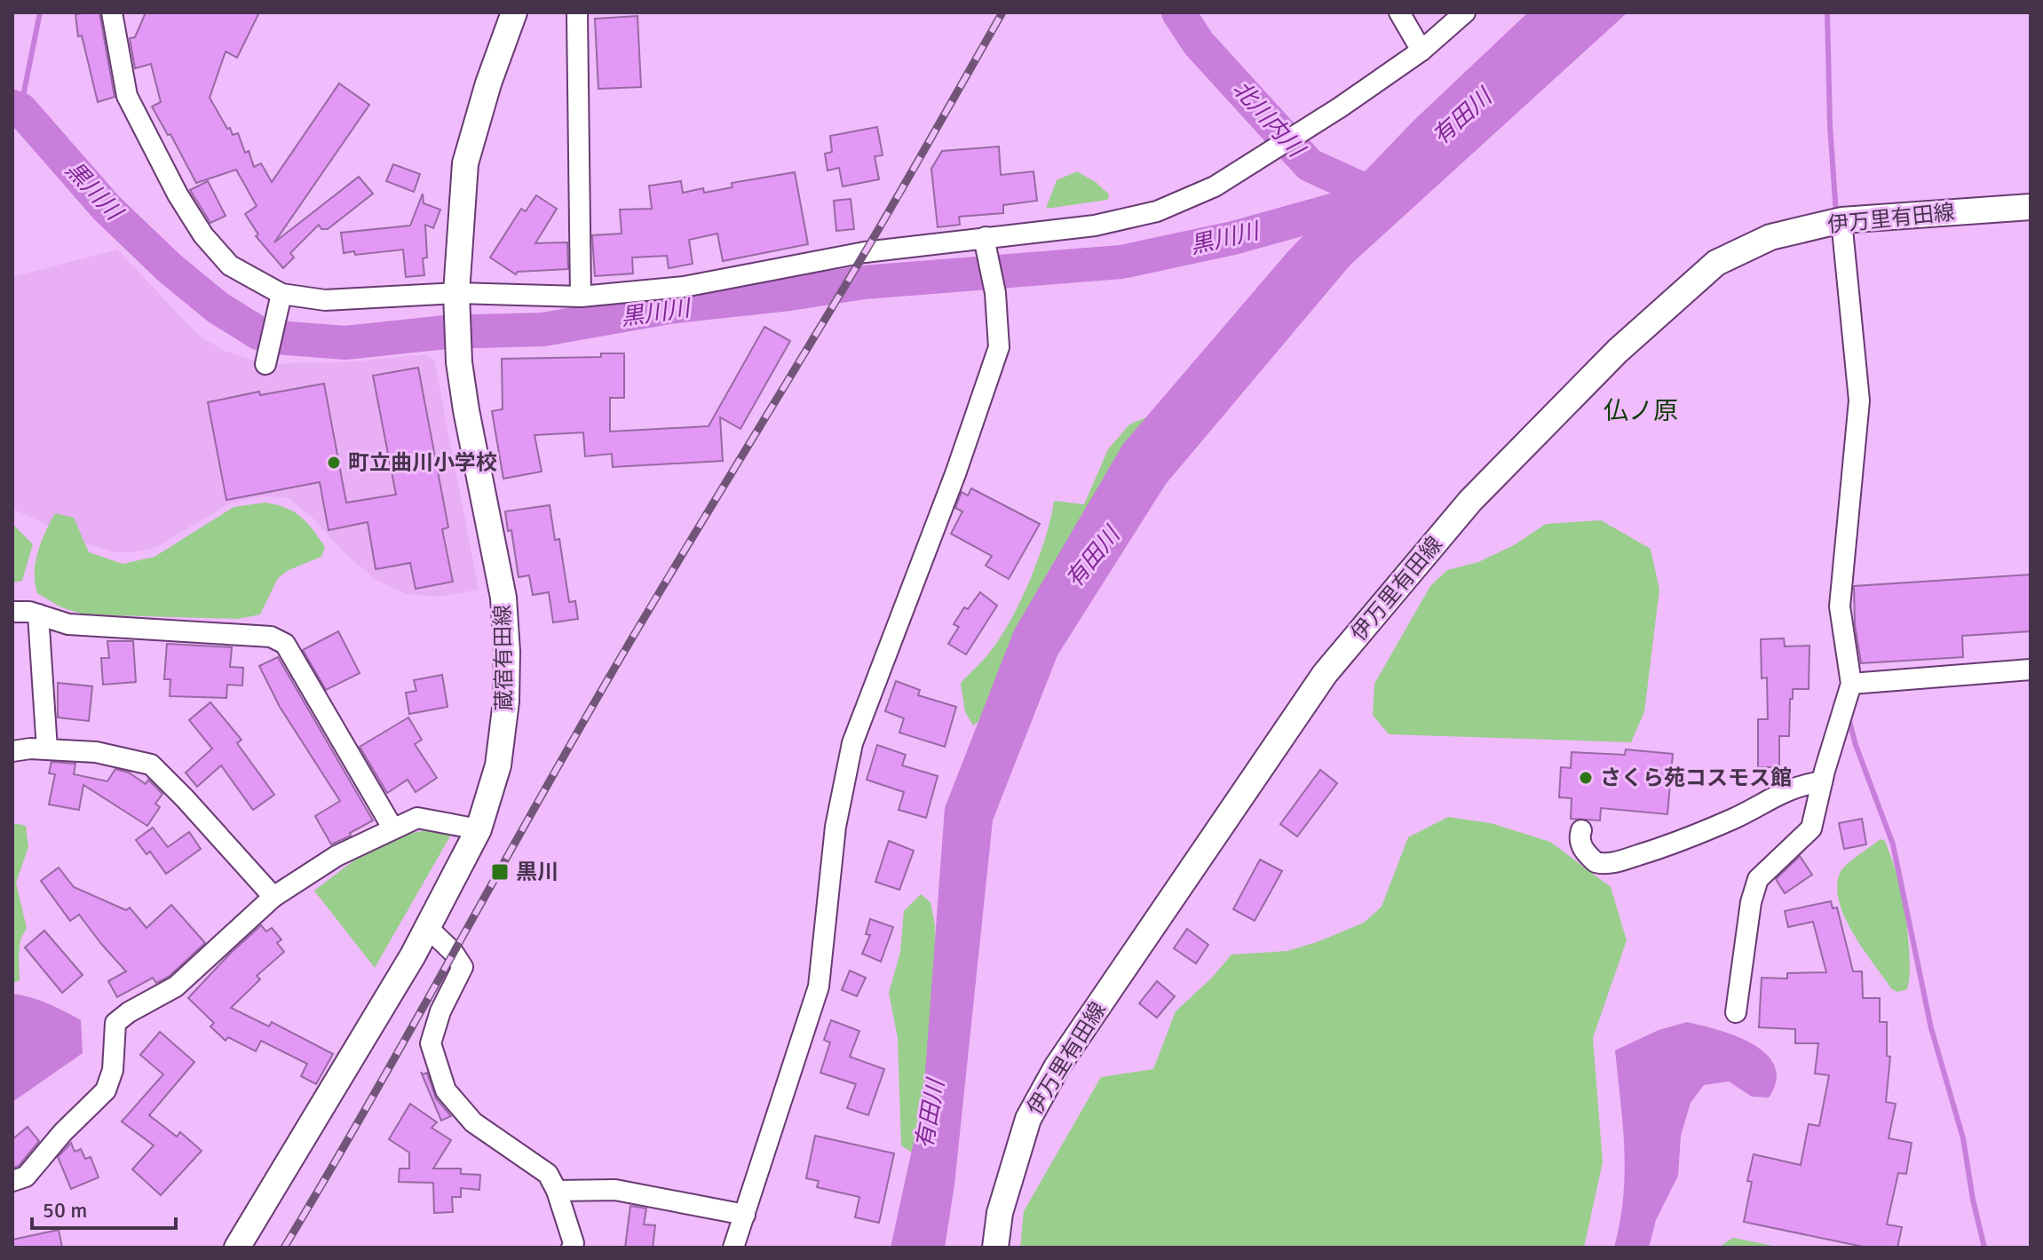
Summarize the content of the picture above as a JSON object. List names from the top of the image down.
{
  "streets": {
    "main road": ["伊万里有田線", "蔵宿有田線"]
  },
  "districts": ["仏ノ原"],
  "water": ["有田川", "北川内川", "黒川川"],
  "places": {
    "other": ["町立曲川小学校", "さくら苑コスモス館"],
    "transit": ["黒川"]
  },
  "scale_bar": "50 m"
}
